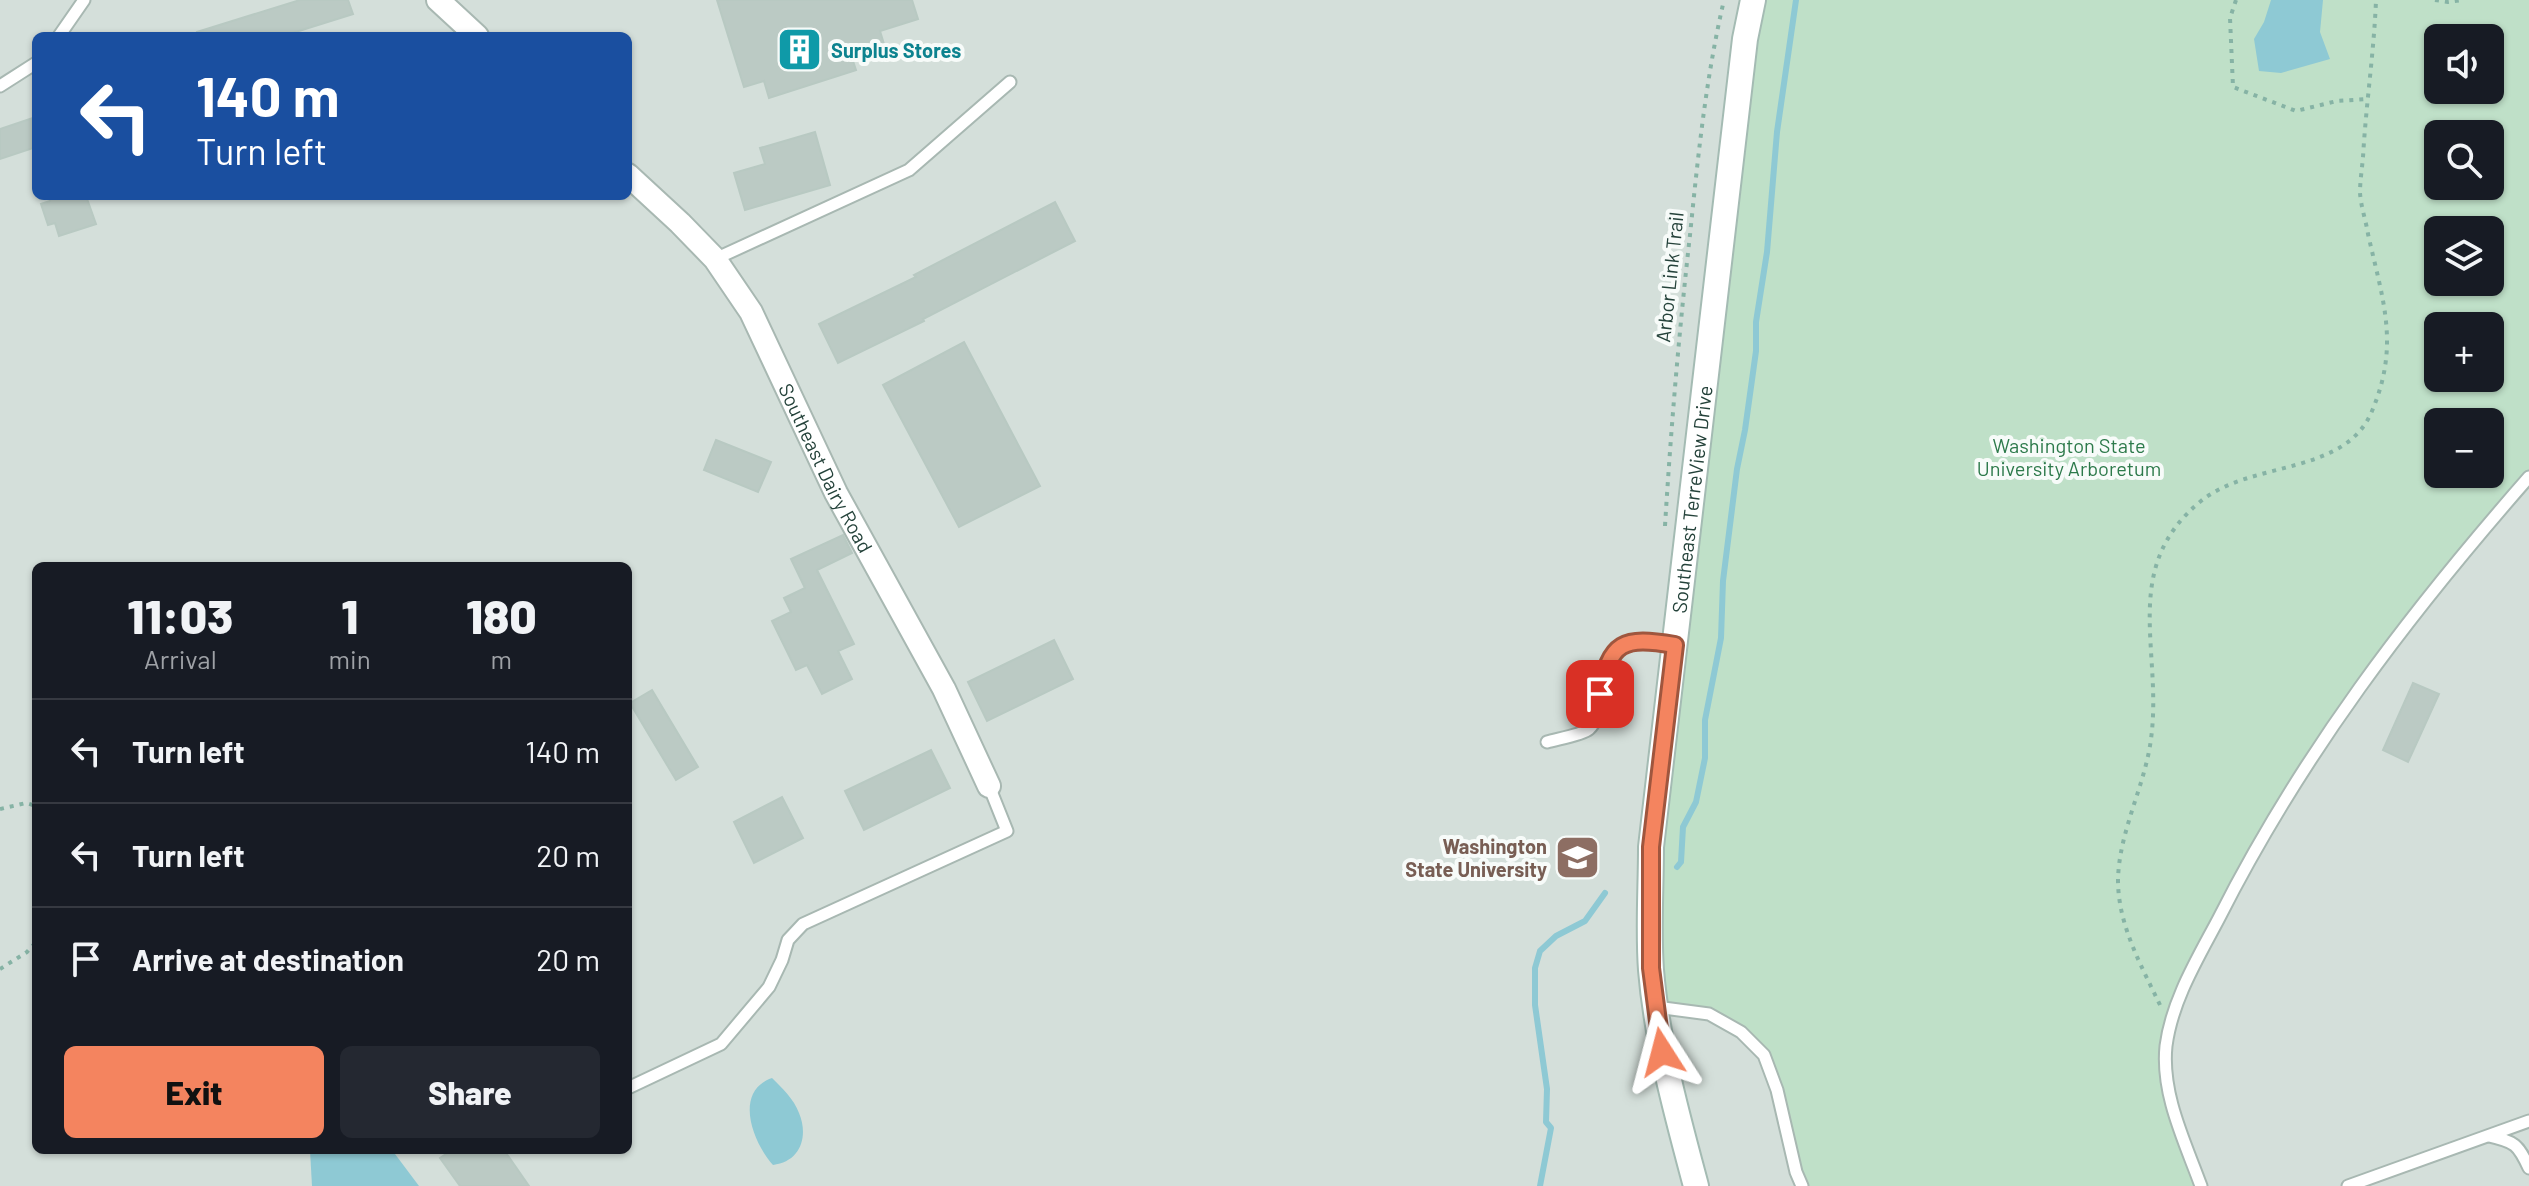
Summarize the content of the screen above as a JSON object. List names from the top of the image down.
{
  "streets": {
    "main road": ["Southeast TerreView Drive"],
    "street": ["Southeast Dairy Road"],
    "path": ["Arbor Link Trail"]
  },
  "parks": ["Washington State University Arboretum"],
  "places": {
    "building": ["Surplus Stores"],
    "school or university": ["Washington State University"]
  },
  "page": {
    "map_buttons": ["+", "−"],
    "turn": ["140 m", "Turn left"],
    "eta": [
      "11:03",
      "Arrival",
      "1",
      "min",
      "180",
      "m"
    ],
    "list": [
      {
        "name": "Turn left",
        "value": "140 m"
      },
      {
        "name": "Turn left",
        "value": "20 m"
      },
      {
        "name": "Arrive at destination",
        "value": "20 m"
      }
    ],
    "buttons": ["Exit", "Share"]
  }
}
